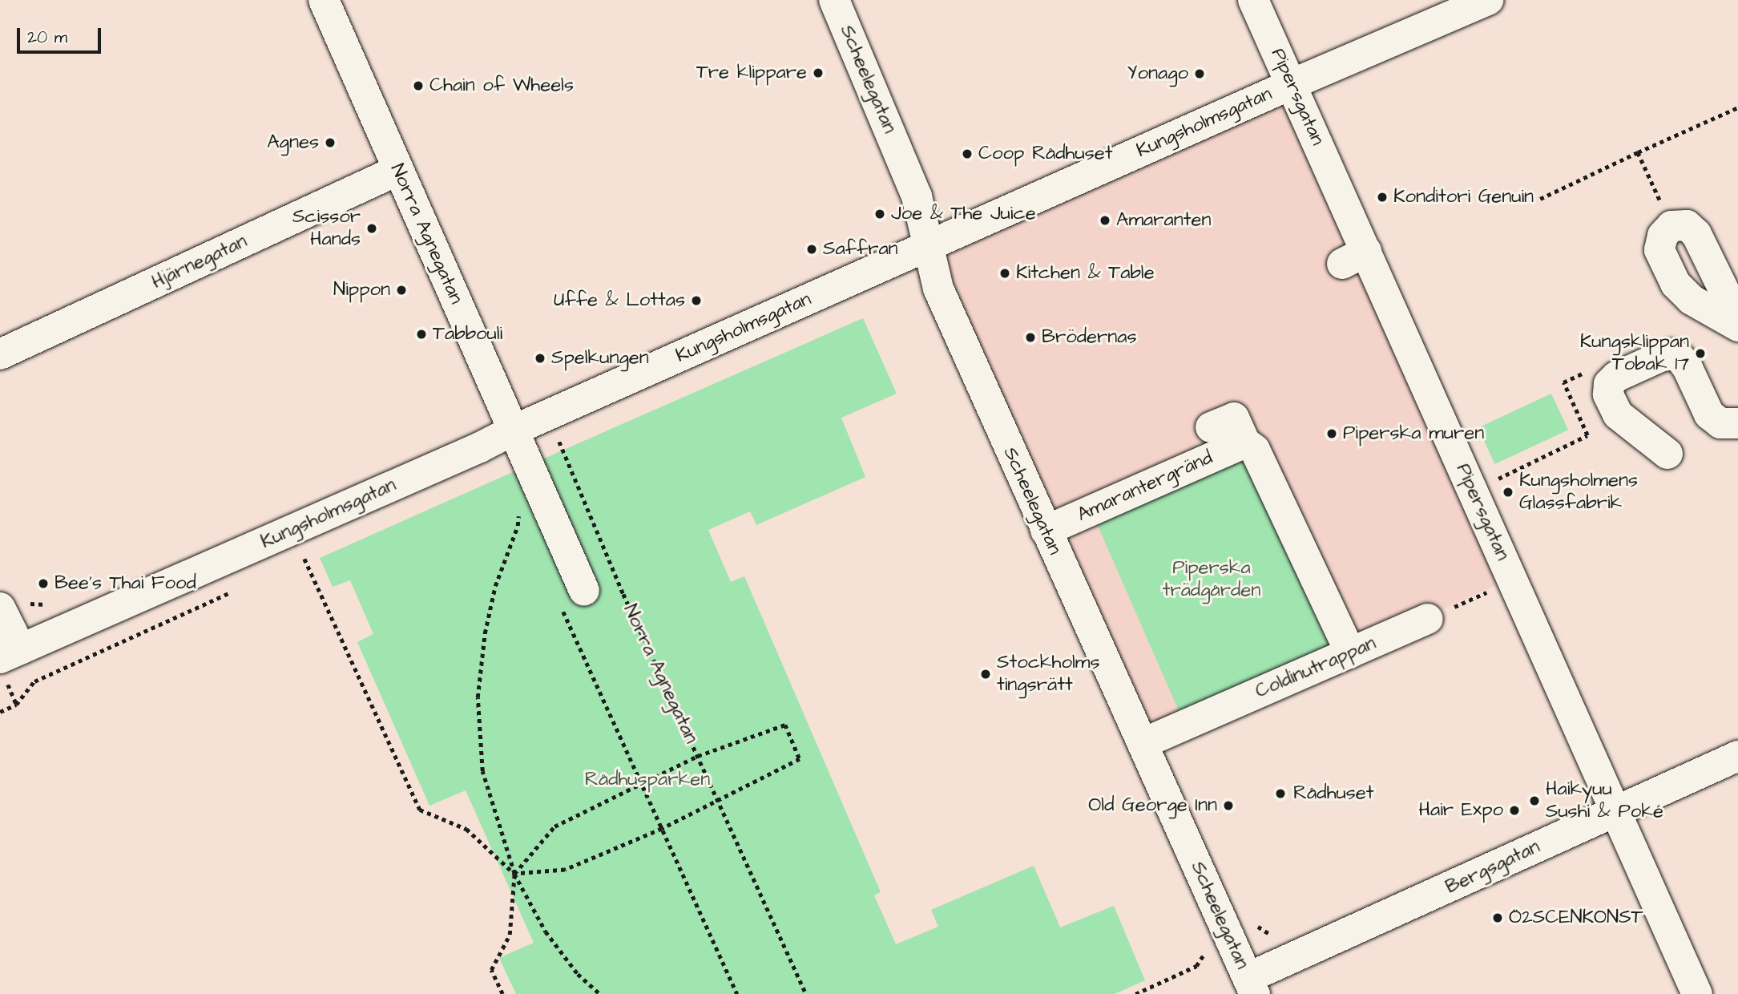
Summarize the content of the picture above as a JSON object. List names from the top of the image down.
{
  "streets": {
    "street": [
      "Scheelegatan",
      "Pipersgatan",
      "Kungsholmsgatan",
      "Norra Agnegatan",
      "Hjärnegatan",
      "Amarantergränd",
      "Coldinutrappan",
      "Bergsgatan"
    ]
  },
  "crossings": [
    ["Scheelegatan", "Kungsholmsgatan"],
    ["Scheelegatan", "Amarantergränd"],
    ["Scheelegatan", "Coldinutrappan"],
    ["Scheelegatan", "Bergsgatan"],
    ["Pipersgatan", "Kungsholmsgatan"],
    ["Pipersgatan", "Bergsgatan"],
    ["Kungsholmsgatan", "Norra Agnegatan"],
    ["Norra Agnegatan", "Hjärnegatan"]
  ],
  "parks": ["Piperska trädgården", "Rådhusparken"],
  "places": [
    "Tre klippare",
    "Yonago",
    "Chain of Wheels",
    "Agnes",
    "Coop Rådhuset",
    "Konditori Genuin",
    "Joe & The Juice",
    "Amaranten",
    "Scissor Hands",
    "Saffran",
    "Kitchen & Table",
    "Nippon",
    "Uffe & Lottas",
    "Tabbouli",
    "Brödernas",
    "Kungsklippan Tobak 17",
    "Spelkungen",
    "Piperska muren",
    "Kungsholmens Glassfabrik",
    "Bee's Thai Food",
    "Stockholms tingsrätt",
    "Rådhuset",
    "Haikyuu Sushi & Poké",
    "Old George Inn",
    "Hair Expo",
    "Ö2SCENKONST"
  ],
  "scale_bar": "20 m"
}
